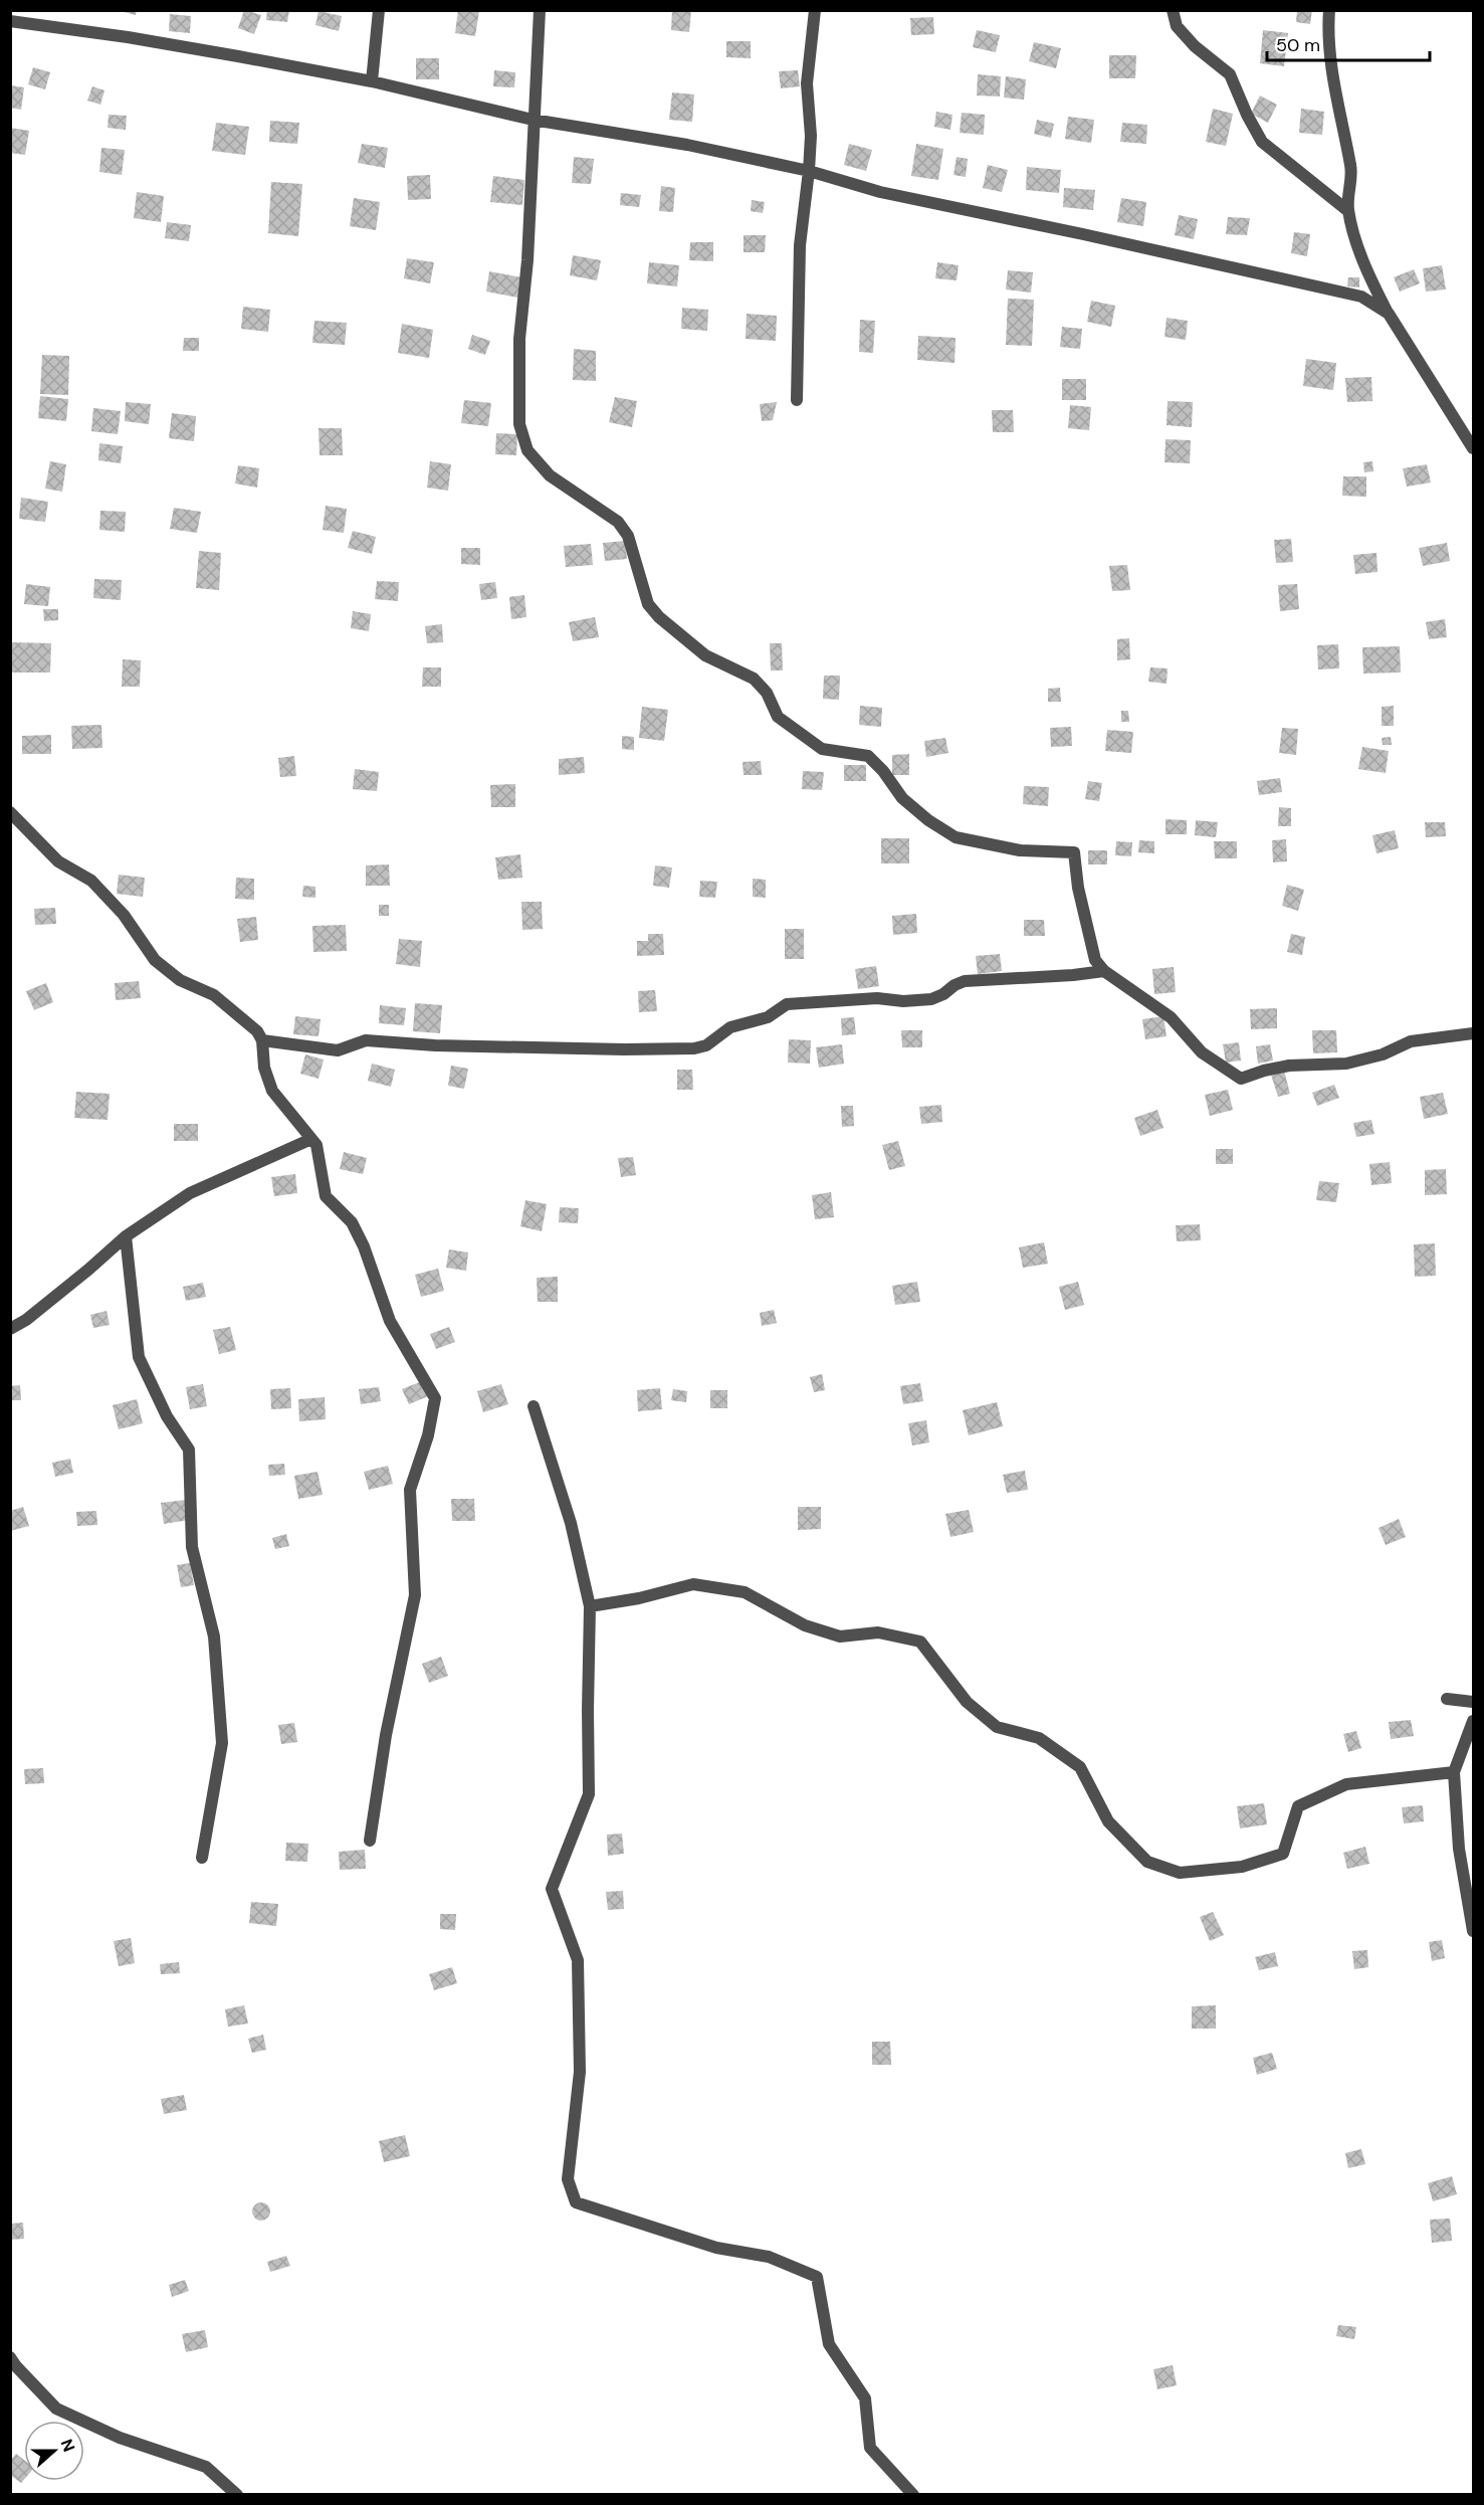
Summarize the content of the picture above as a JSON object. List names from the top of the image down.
{
  "scale_bar": "50 m",
  "north": "right"
}
